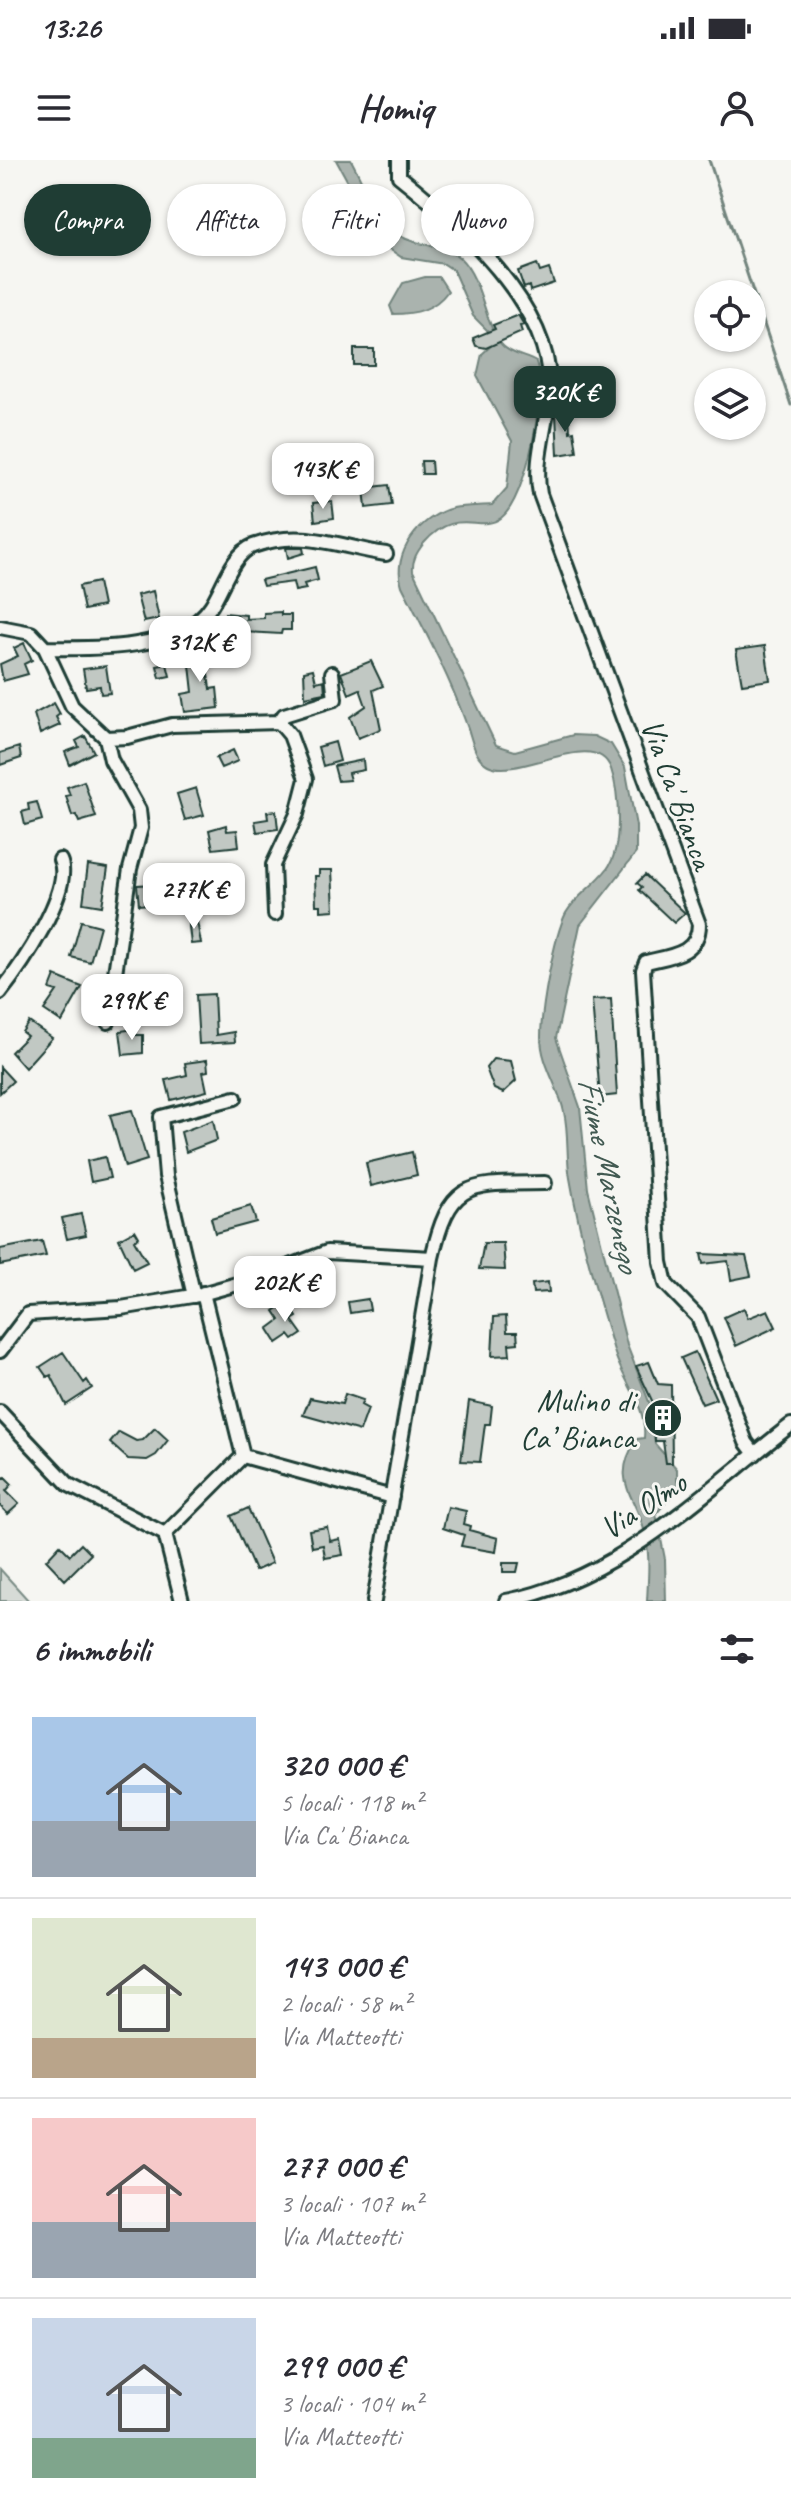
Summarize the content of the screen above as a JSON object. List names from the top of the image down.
{
  "streets": {
    "street": ["Via Ca' Bianca", "Via Olmo"]
  },
  "crossings": [
    ["Via Ca' Bianca", "Via Olmo"]
  ],
  "water": ["Fiume Marzenego"],
  "places": {
    "building": ["Mulino di Ca’ Bianca"]
  },
  "page": {
    "status": "13:26",
    "header": "Homiq",
    "chip": [
      "Compra",
      "Affitta",
      "Filtri",
      "Nuovo"
    ],
    "price": [
      "320K €",
      "143K €",
      "312K €",
      "277K €",
      "299K €",
      "202K €"
    ],
    "heading": "6 immobili",
    "list": [
      {
        "name": "320 000 €",
        "note": "5 locali · 118 m² · Via Ca' Bianca"
      },
      {
        "name": "143 000 €",
        "note": "2 locali · 58 m² · Via Matteotti"
      },
      {
        "name": "277 000 €",
        "note": "3 locali · 107 m² · Via Matteotti"
      },
      {
        "name": "299 000 €",
        "note": "3 locali · 104 m² · Via Matteotti"
      }
    ]
  }
}
